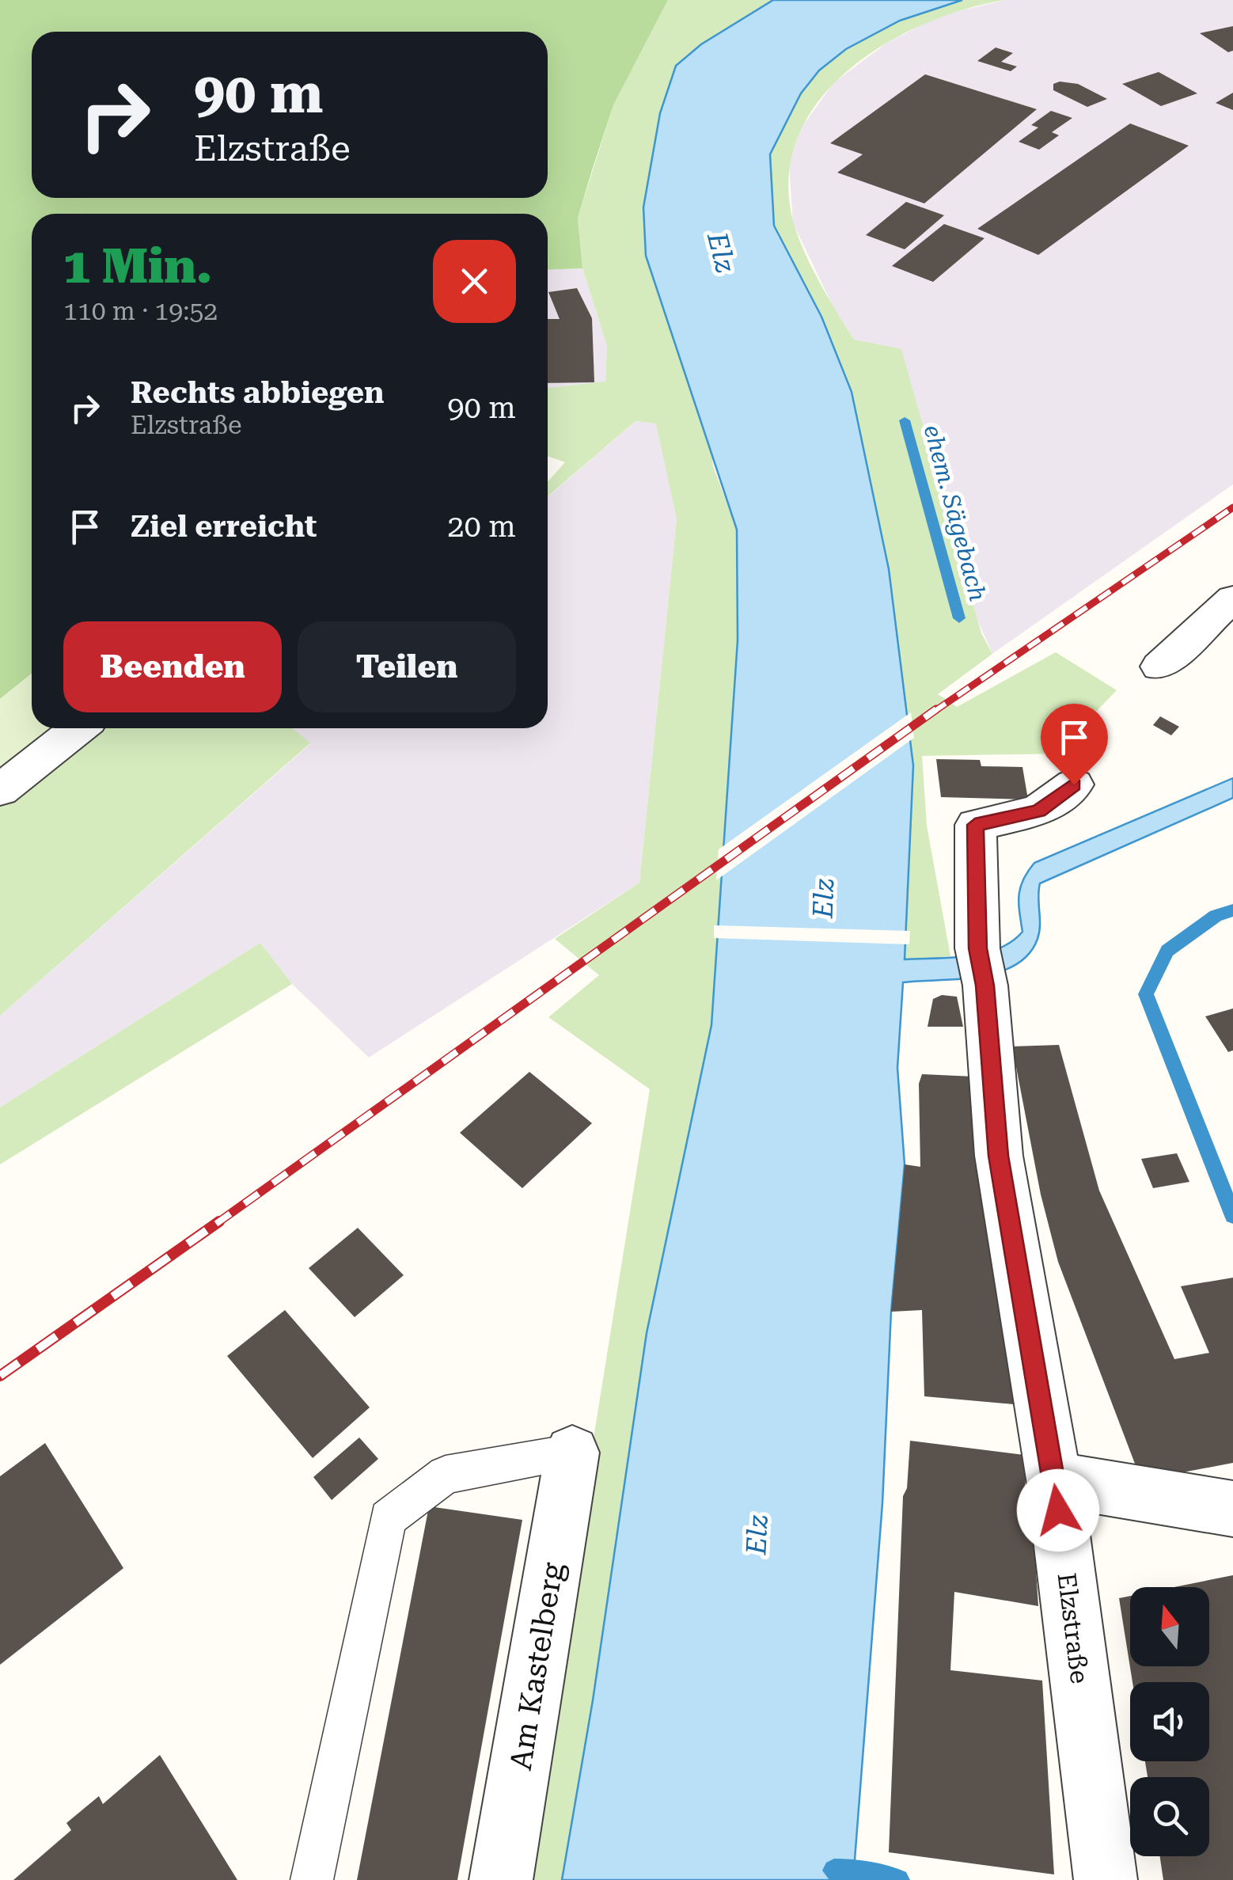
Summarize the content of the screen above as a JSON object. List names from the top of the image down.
{
  "streets": {
    "street": ["Elzstraße", "Am Kastelberg"]
  },
  "water": ["Elz", "ehem. Sägebach"],
  "north": "top",
  "page": {
    "turn": ["90 m", "Elzstraße"],
    "heading": ["1 Min.", "110 m · 19:52"],
    "list": [
      {
        "name": "Rechts abbiegen",
        "note": "Elzstraße",
        "value": "90 m"
      },
      {
        "name": "Ziel erreicht",
        "value": "20 m"
      }
    ],
    "buttons": ["Beenden", "Teilen"]
  }
}
